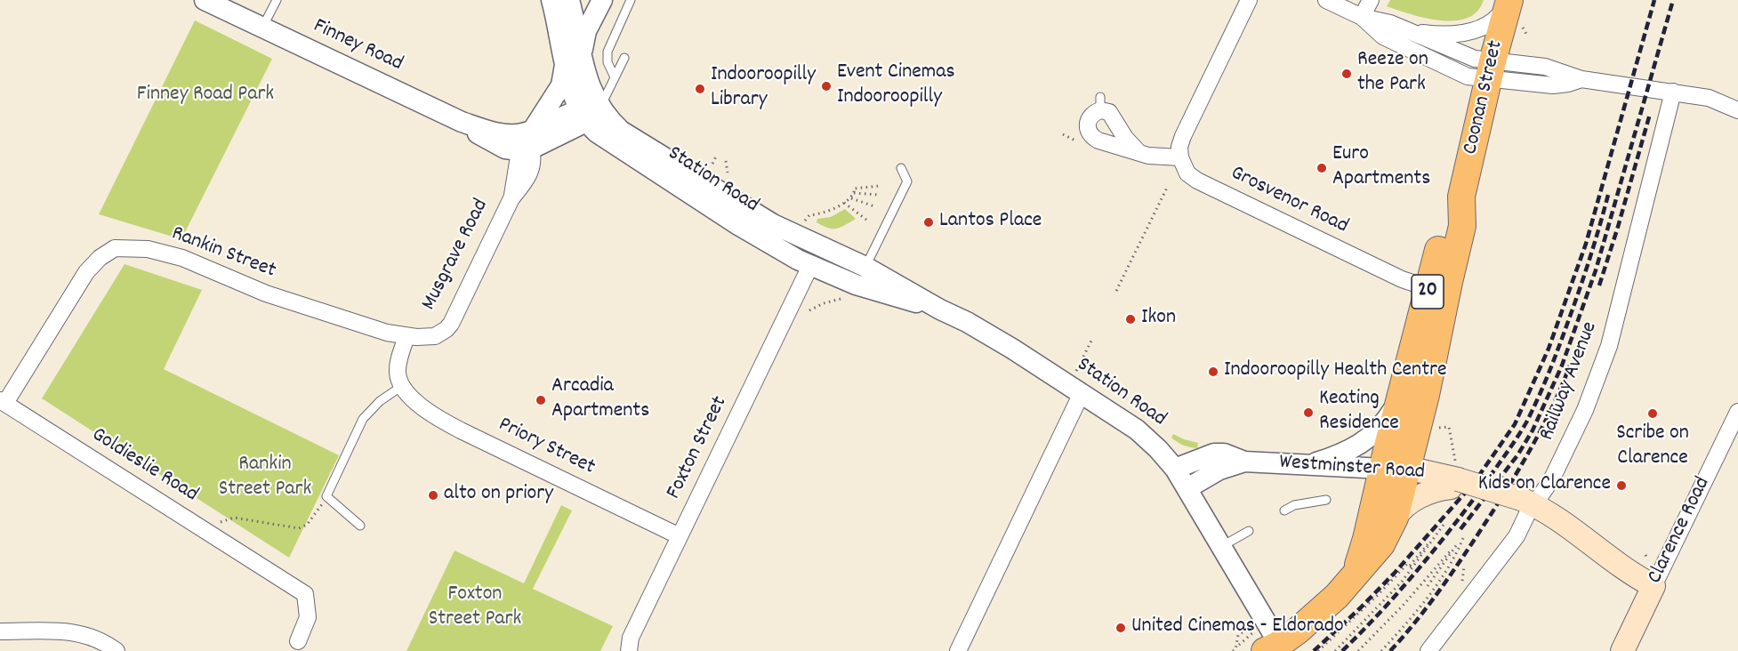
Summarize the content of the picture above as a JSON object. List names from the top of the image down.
{
  "streets": {
    "main road": [
      "Coonan Street",
      "20",
      "Westminster Road",
      "Clarence Road"
    ],
    "street": [
      "Finney Road",
      "Station Road",
      "Grosvenor Road",
      "Rankin Street",
      "Musgrave Road",
      "Railway Avenue",
      "Priory Street",
      "Foxton Street",
      "Goldieslie Road"
    ]
  },
  "crossings": [
    ["Finney Road", "Musgrave Road"],
    ["Coonan Street", "Station Road"],
    ["Coonan Street", "Grosvenor Road"],
    ["Coonan Street", "Westminster Road"],
    ["Station Road", "Foxton Street"],
    ["Station Road", "Westminster Road"],
    ["Rankin Street", "Musgrave Road"],
    ["Rankin Street", "Goldieslie Road"],
    ["Priory Street", "Foxton Street"]
  ],
  "parks": ["Finney Road Park", "Rankin Street Park", "Foxton Street Park"],
  "places": [
    "Reeze on the Park",
    "Event Cinemas Indooroopilly",
    "Indooroopilly Library",
    "Euro Apartments",
    "Lantos Place",
    "Ikon",
    "Indooroopilly Health Centre",
    "Arcadia Apartments",
    "Keating Residence",
    "Scribe on Clarence",
    "Kids on Clarence",
    "alto on priory",
    "United Cinemas - Eldorado"
  ]
}
